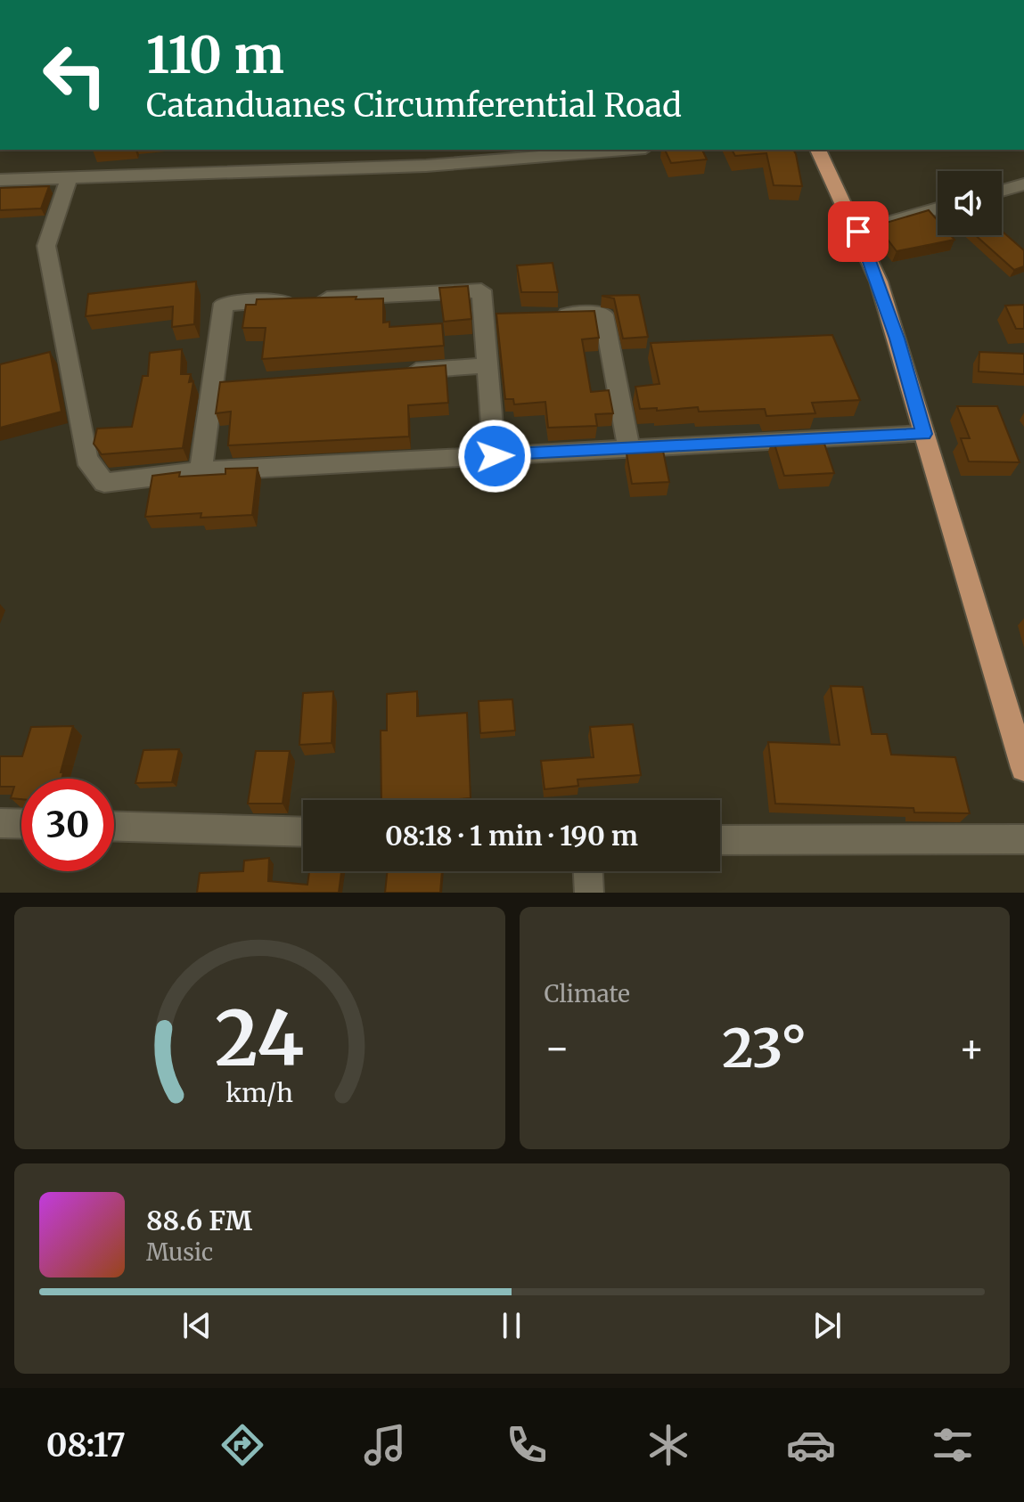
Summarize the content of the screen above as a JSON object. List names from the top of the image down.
{
  "page": {
    "turn": ["110 m", "Catanduanes Circumferential Road"],
    "limit": "30",
    "trip": "08:18 · 1 min · 190 m",
    "tile": "Climate",
    "heat": ["−", "23°", "+"],
    "song": ["88.6 FM", "Music"],
    "tabs": "08:17",
    "gauge": ["24", "km/h"]
  }
}
